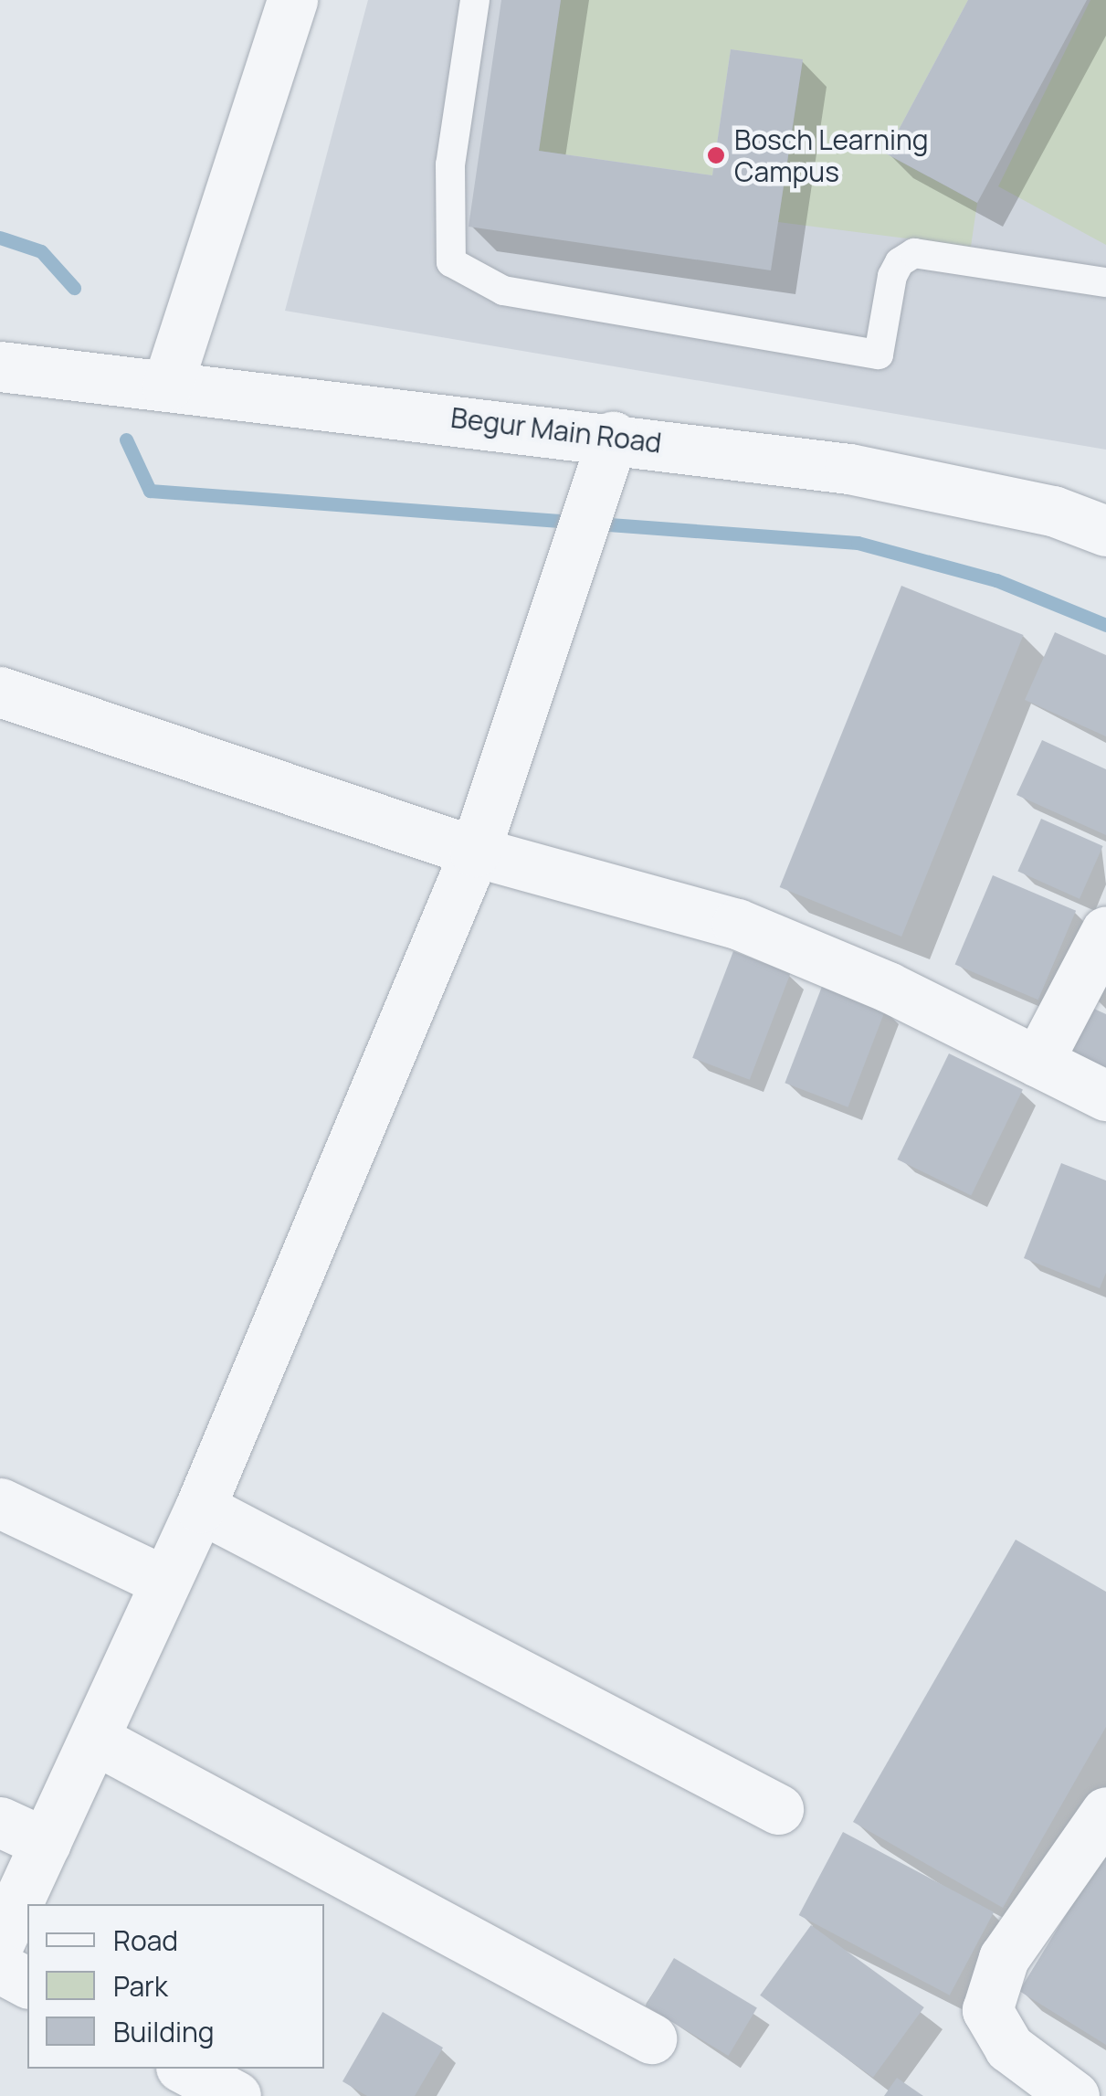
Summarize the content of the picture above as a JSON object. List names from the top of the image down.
{
  "streets": {
    "street": ["Begur Main Road"]
  },
  "places": ["Bosch Learning Campus"],
  "legend": ["Road", "Park", "Building"]
}
